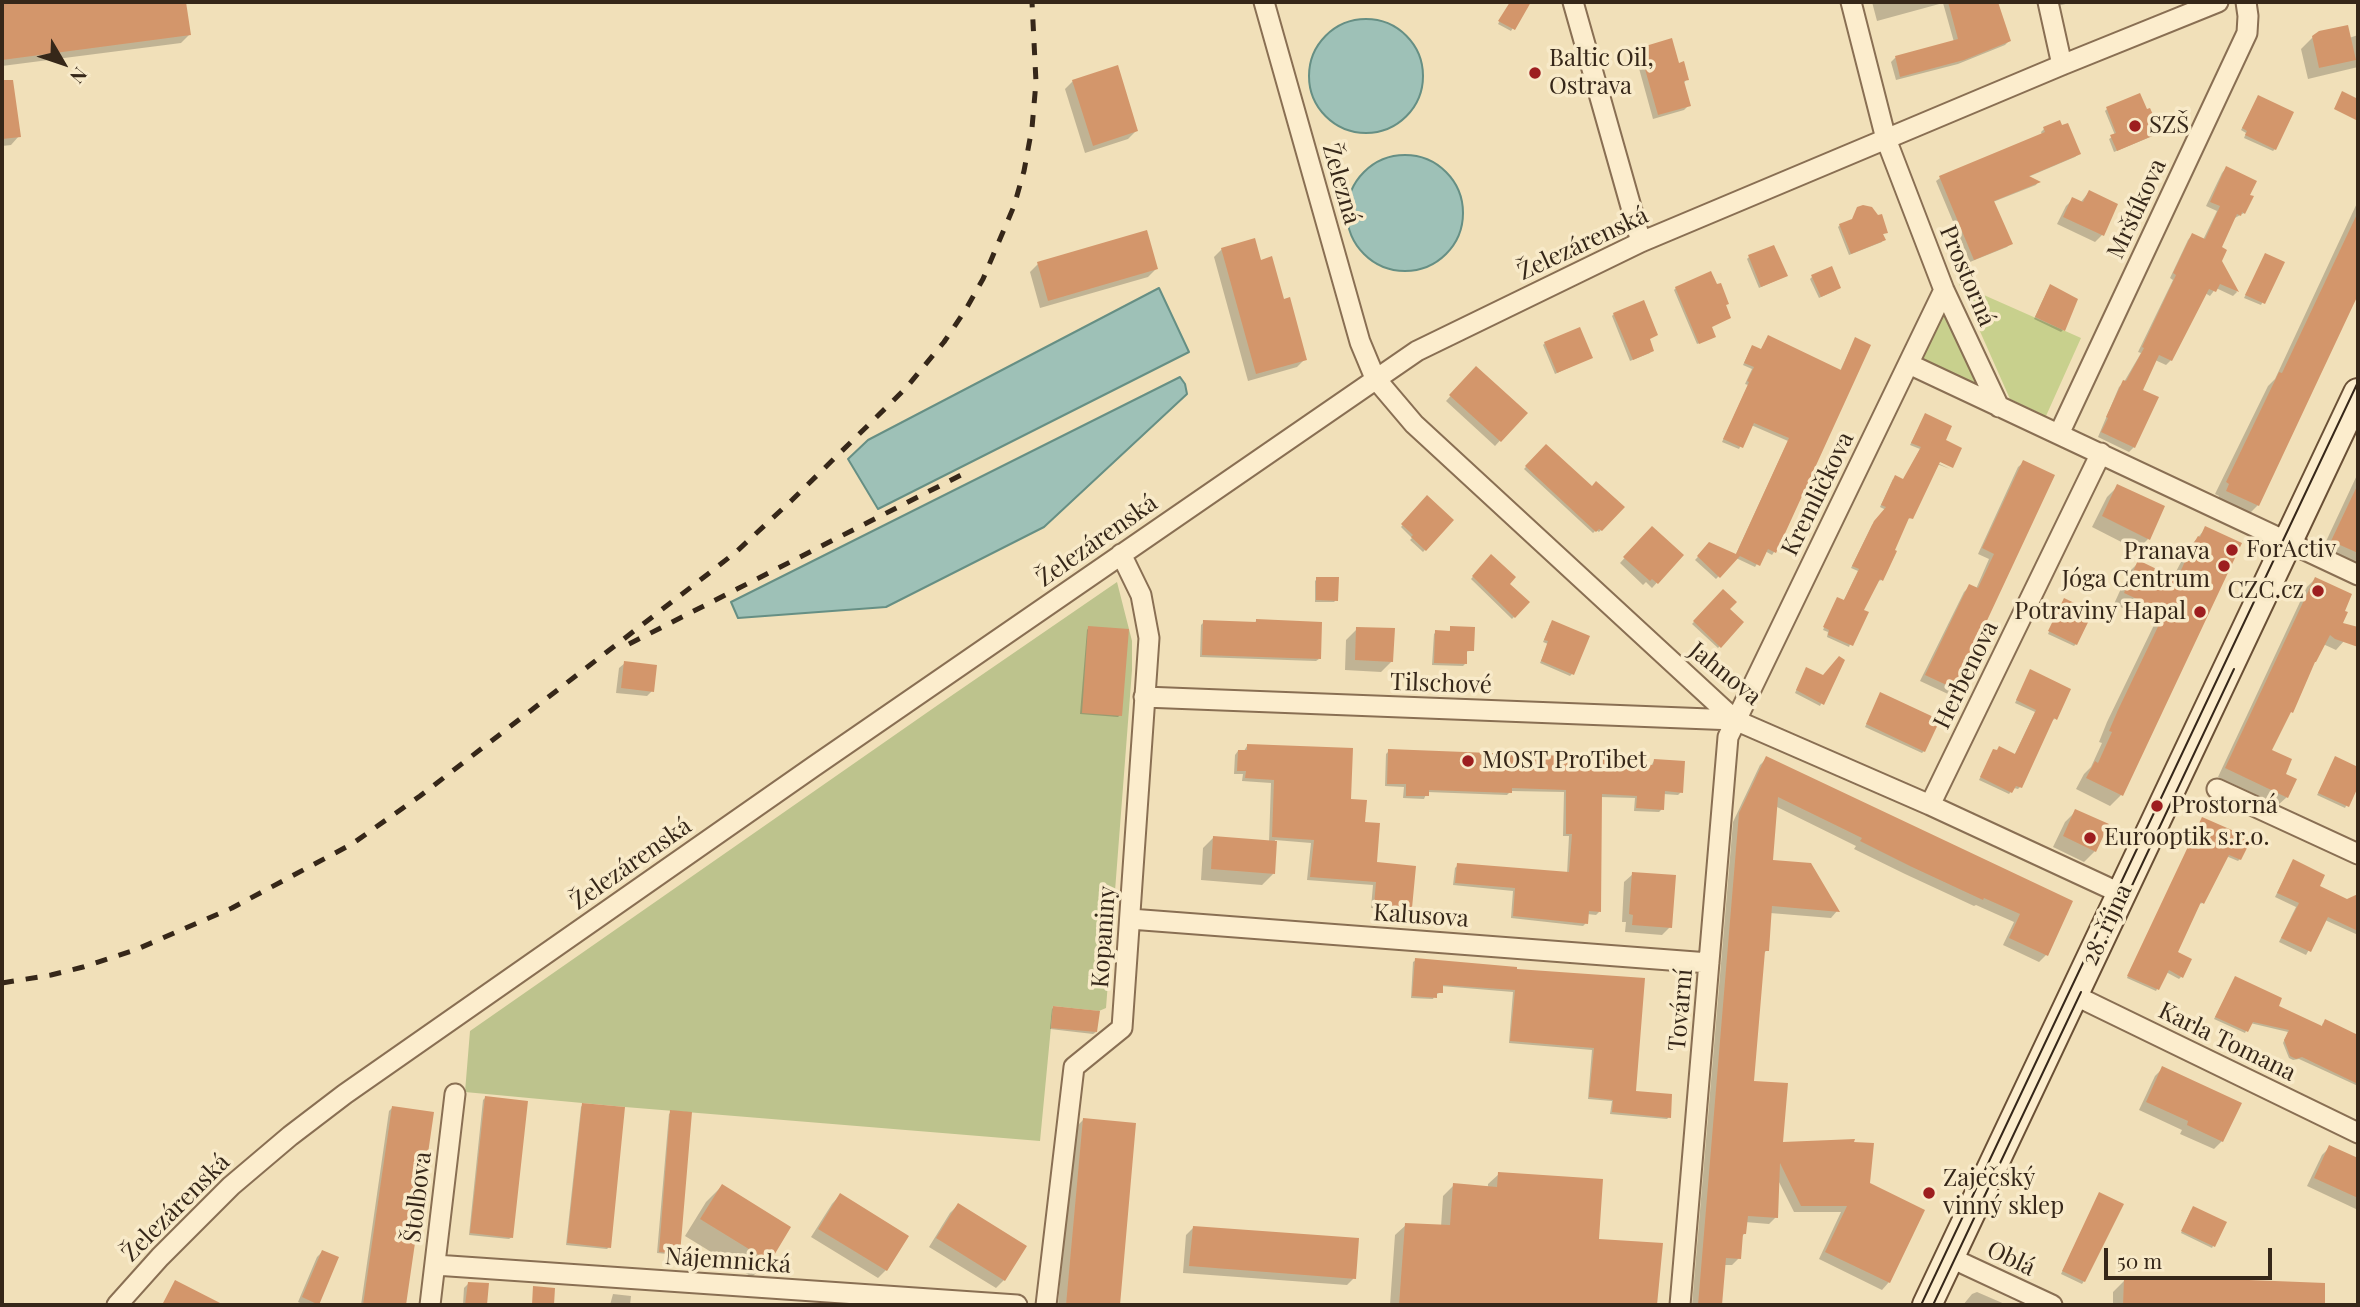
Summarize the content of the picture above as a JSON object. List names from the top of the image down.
{
  "streets": {
    "main road": ["28. října"],
    "street": [
      "Železná",
      "Mrštíkova",
      "Železárenská",
      "Prostorná",
      "Kremličkova",
      "Jahnova",
      "Herbenova",
      "Tilschové",
      "Kalusova",
      "Kopaniny",
      "Tovární",
      "Karla Tomana",
      "Štolbova",
      "Oblá",
      "Nájemnická"
    ]
  },
  "crossings": [
    ["Železná", "Železárenská"],
    ["Železná", "Jahnova"],
    ["Železárenská", "Prostorná"],
    ["Železárenská", "Jahnova"],
    ["Železárenská", "Kopaniny"],
    ["Prostorná", "Kremličkova"],
    ["Kremličkova", "Jahnova"],
    ["Kremličkova", "Tilschové"],
    ["Kremličkova", "Tovární"],
    ["Jahnova", "Herbenova"],
    ["Jahnova", "Tilschové"],
    ["Jahnova", "28. října"],
    ["Jahnova", "Tovární"],
    ["Tilschové", "Kopaniny"],
    ["Tilschové", "Tovární"],
    ["Kalusova", "Kopaniny"],
    ["Kalusova", "Tovární"],
    ["28. října", "Karla Tomana"],
    ["28. října", "Oblá"],
    ["Štolbova", "Nájemnická"]
  ],
  "places": [
    "Baltic Oil, Ostrava",
    "SZŠ",
    "ForActiv",
    "Pranava Jóga Centrum",
    "CZC.cz",
    "Potraviny Hapal",
    "MOST ProTibet",
    "Prostorná",
    "Eurooptik s.r.o.",
    "Zaječský vinný sklep"
  ],
  "scale_bar": "50 m",
  "north": "bottom right"
}
